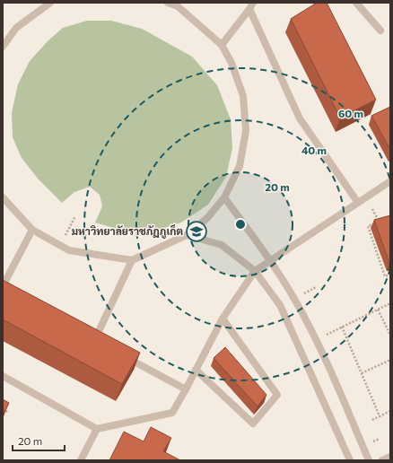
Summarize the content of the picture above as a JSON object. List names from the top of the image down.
{
  "places": {
    "school or university": ["มหาวิทยาลัยราชภัฏภูเก็ต"]
  },
  "scale_bar": "20 m",
  "rings": ["60 m", "40 m", "20 m"]
}
